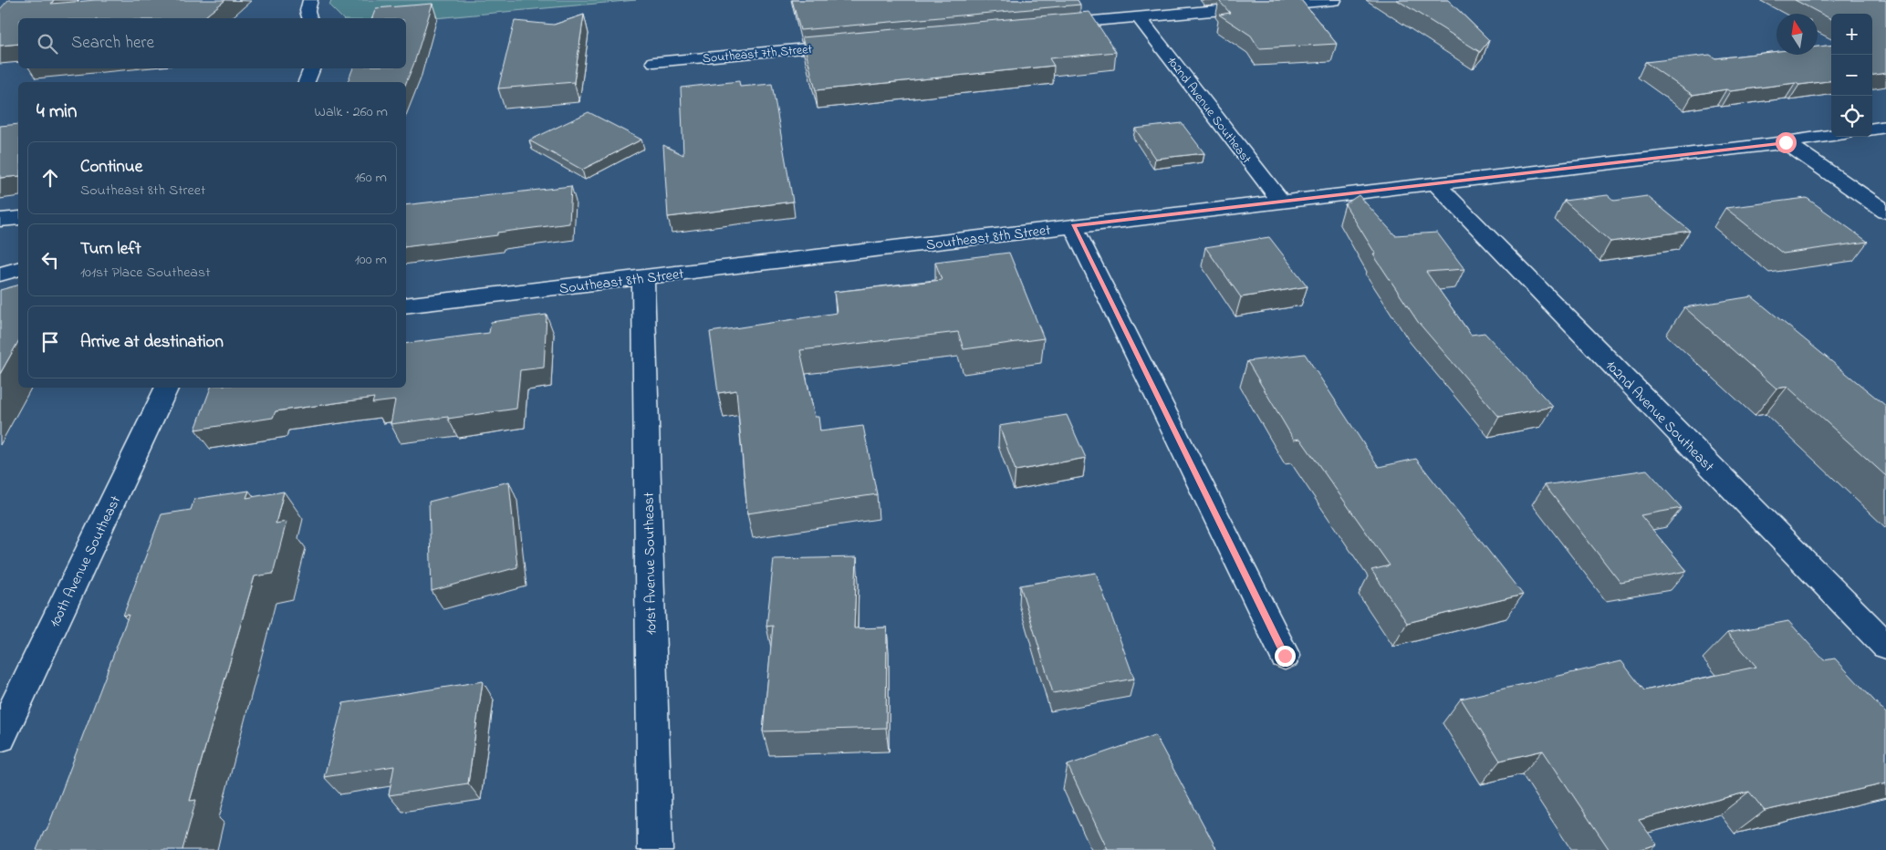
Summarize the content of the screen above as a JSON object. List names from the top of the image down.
{
  "streets": {
    "street": [
      "Southeast 7th Street",
      "102nd Avenue Southeast",
      "Southeast 8th Street",
      "100th Avenue Southeast",
      "101st Avenue Southeast"
    ]
  },
  "crossings": [
    ["102nd Avenue Southeast", "Southeast 8th Street"],
    ["Southeast 8th Street", "101st Avenue Southeast"]
  ],
  "north": "top",
  "page": {
    "map_buttons": ["+", "−"],
    "search": "Search here",
    "heading": ["4 min", "Walk · 260 m"],
    "list": [
      ["Continue", "Southeast 8th Street", "160 m"],
      ["Turn left", "101st Place Southeast", "100 m"],
      "Arrive at destination"
    ]
  }
}
